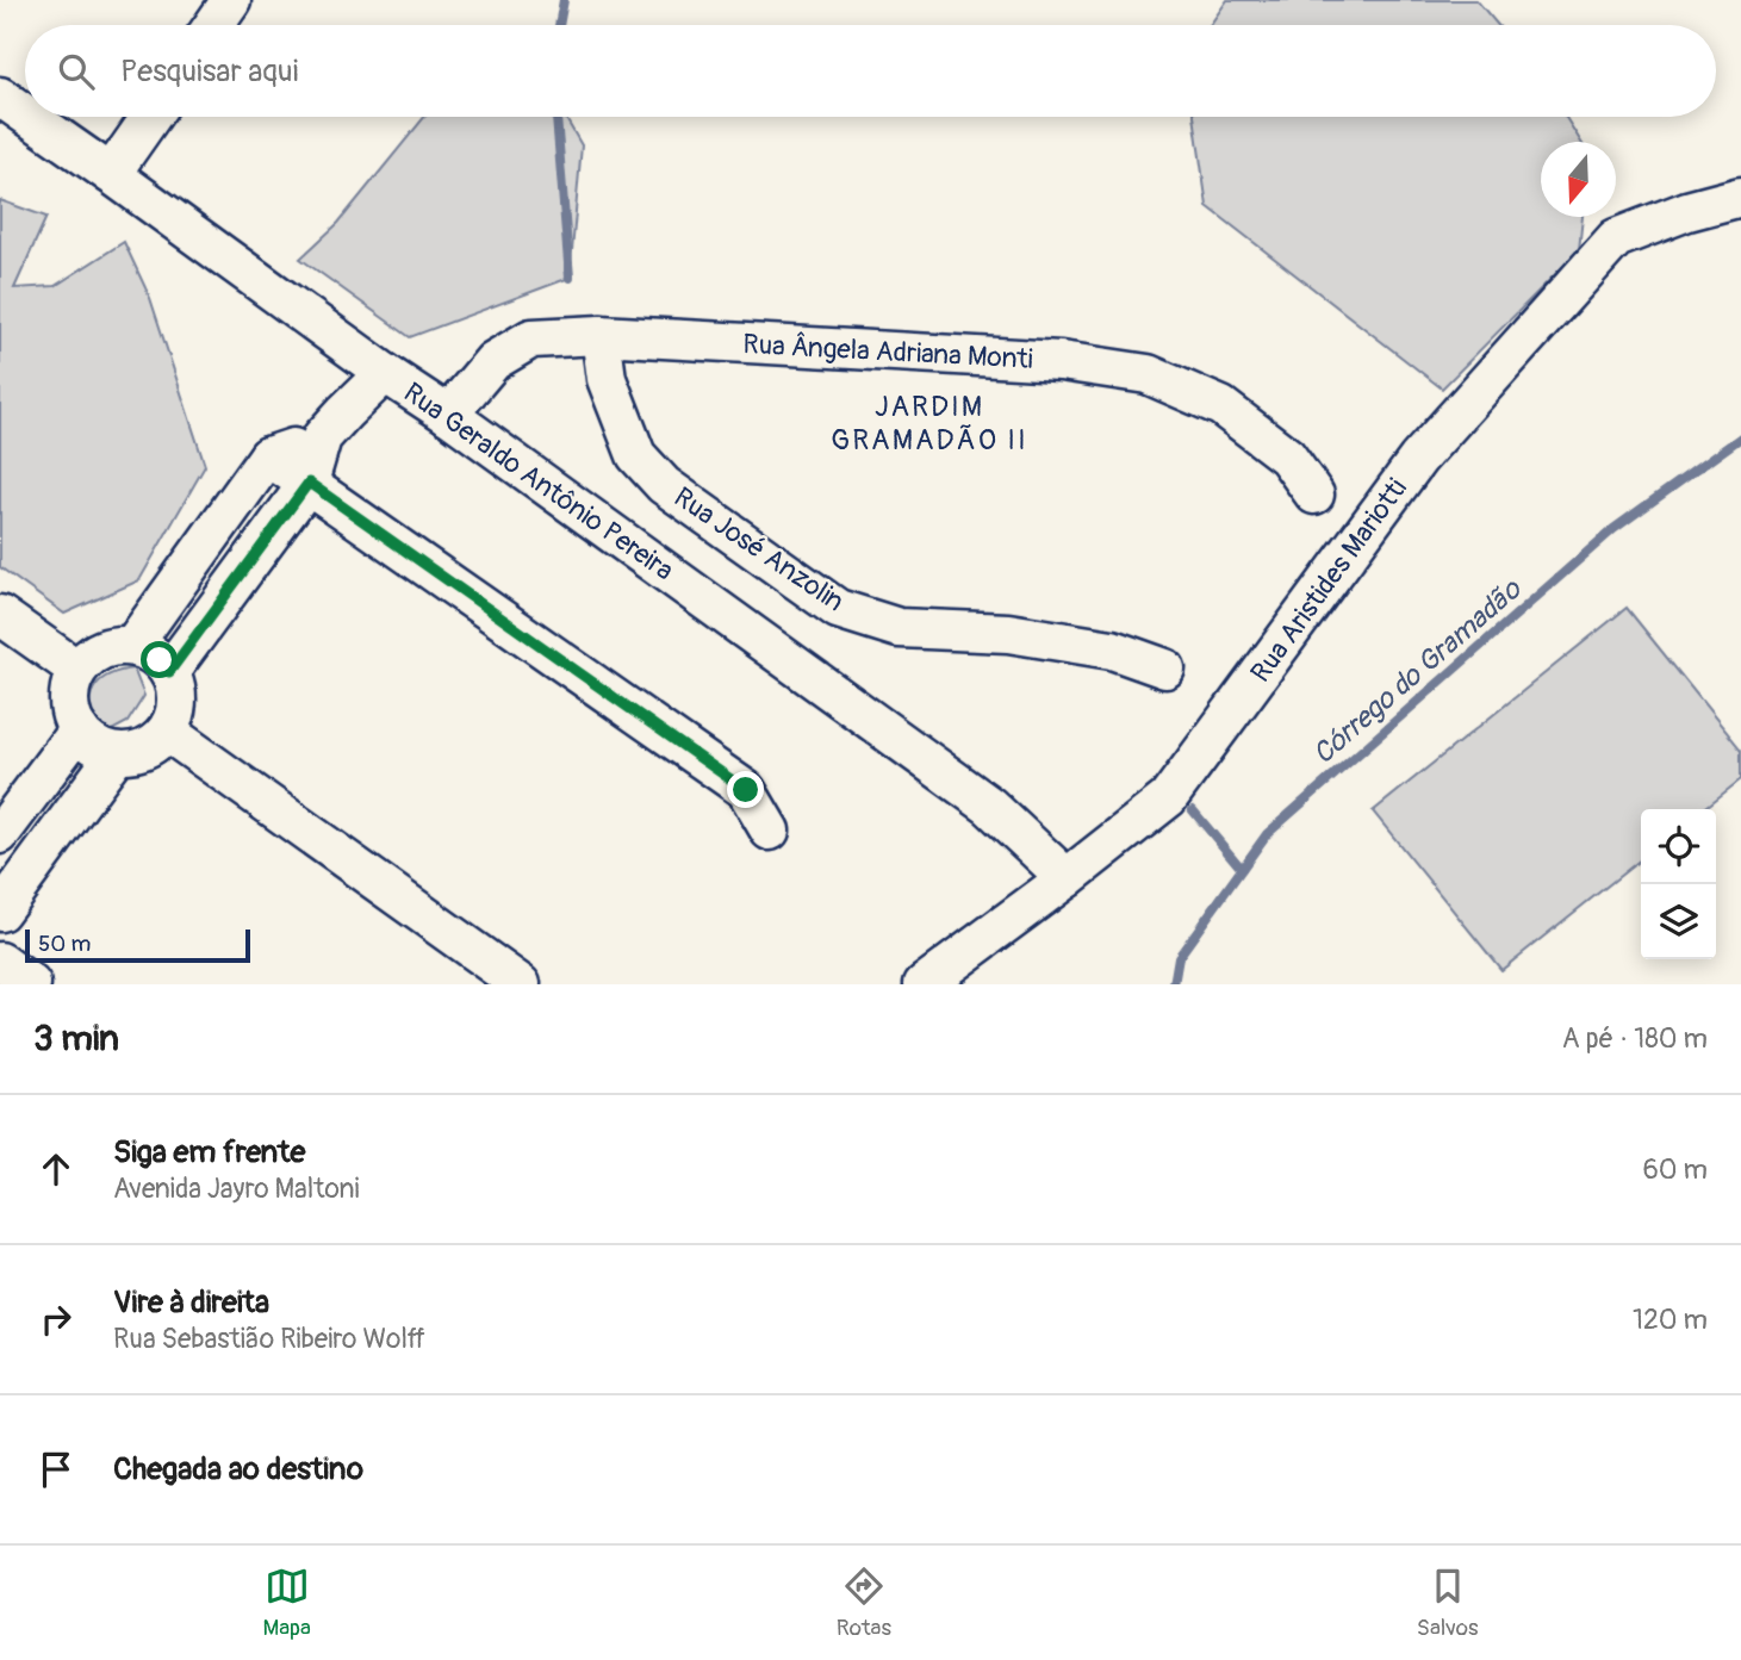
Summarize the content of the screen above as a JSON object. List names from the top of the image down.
{
  "streets": {
    "street": [
      "Rua Ângela Adriana Monti",
      "Rua Geraldo Antônio Pereira",
      "Rua José Anzolin",
      "Rua Aristides Mariotti"
    ]
  },
  "crossings": [
    ["Rua Ângela Adriana Monti", "Rua Geraldo Antônio Pereira"],
    ["Rua Ângela Adriana Monti", "Rua José Anzolin"],
    ["Rua Geraldo Antônio Pereira", "Rua Aristides Mariotti"]
  ],
  "districts": ["JARDIM GRAMADÃO II"],
  "water": ["Córrego do Gramadão"],
  "scale_bar": "50 m",
  "north": "bottom",
  "page": {
    "search": "Pesquisar aqui",
    "scale": "50 m",
    "heading": ["3 min", "A pé · 180 m"],
    "list": [
      ["Siga em frente", "Avenida Jayro Maltoni", "60 m"],
      ["Vire à direita", "Rua Sebastião Ribeiro Wolff", "120 m"],
      "Chegada ao destino"
    ],
    "nav": ["Mapa", "Rotas", "Salvos"]
  }
}
